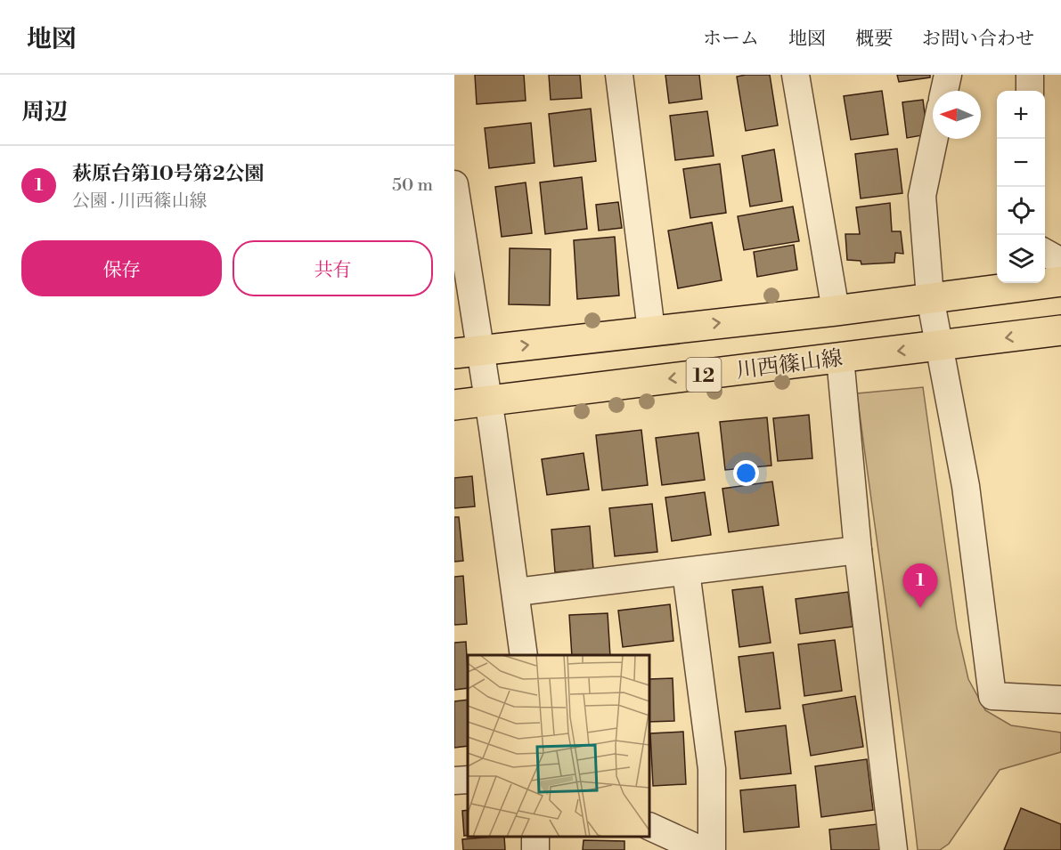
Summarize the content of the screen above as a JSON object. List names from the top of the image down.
{
  "streets": {
    "main road": ["川西篠山線", "12"]
  },
  "north": "left",
  "page": {
    "header": "地図",
    "nav": [
      "ホーム",
      "地図",
      "概要",
      "お問い合わせ"
    ],
    "heading": "周辺",
    "map_buttons": ["+", "−"],
    "list": [
      {
        "mark": "1",
        "name": "萩原台第10号第2公園",
        "note": "公園 · 川西篠山線",
        "value": "50 m"
      }
    ],
    "buttons": ["保存", "共有"],
    "pins": "1"
  }
}
